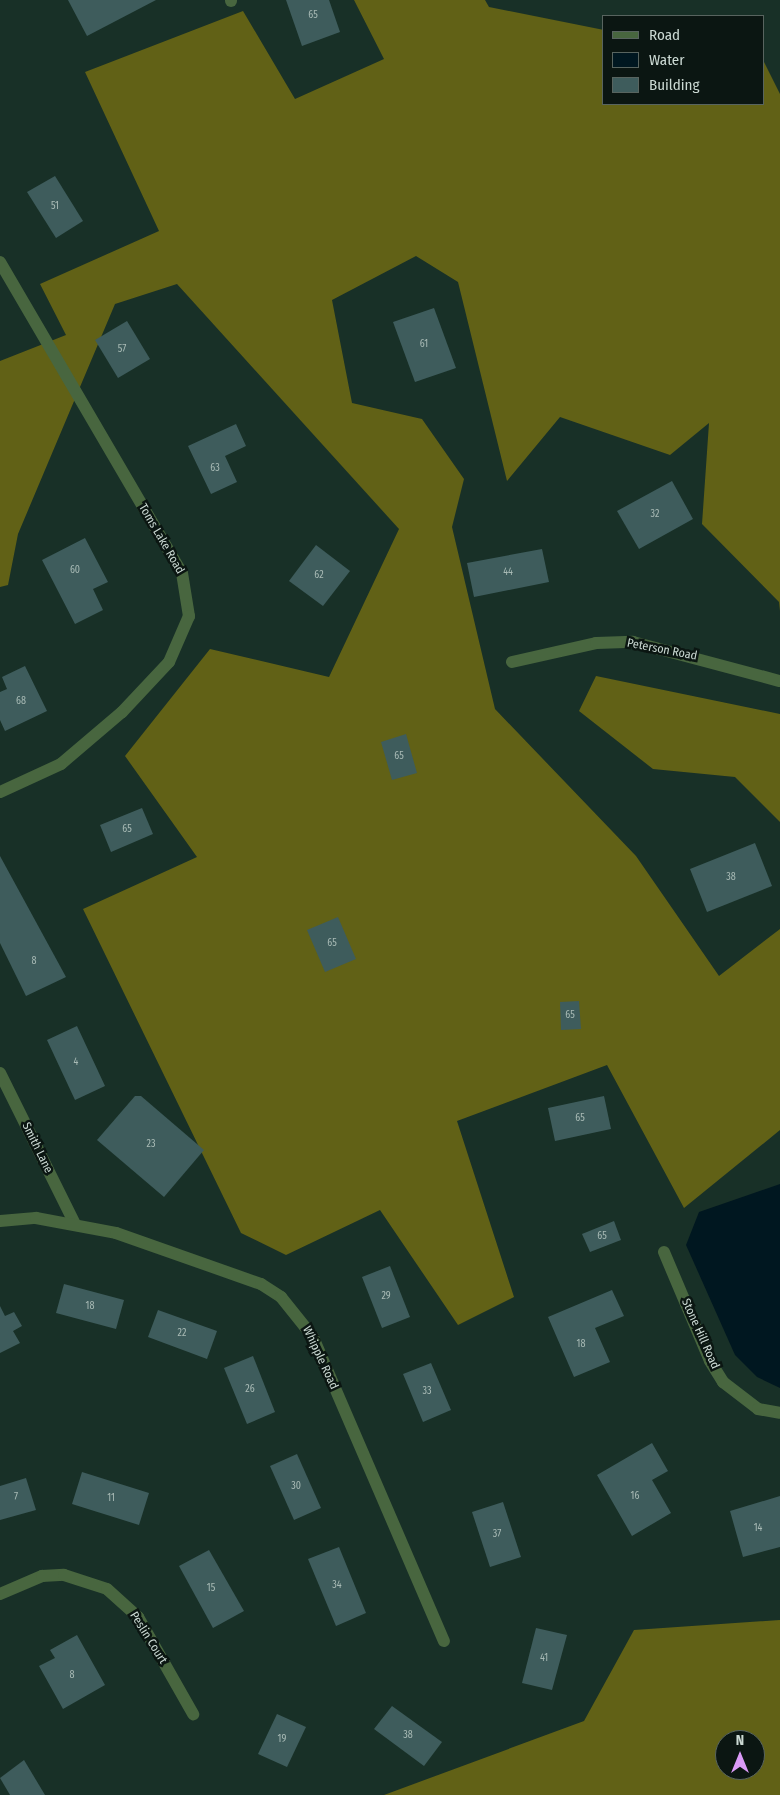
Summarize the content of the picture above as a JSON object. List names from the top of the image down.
{
  "streets": {
    "street": [
      "Toms Lake Road",
      "Peterson Road",
      "Smith Lane",
      "Stone Hill Road",
      "Whipple Road",
      "Peslin Court"
    ]
  },
  "crossings": [
    ["Smith Lane", "Whipple Road"]
  ],
  "house_numbers": [
    "65",
    "51",
    "61",
    "57",
    "63",
    "32",
    "60",
    "44",
    "62",
    "68",
    "65",
    "65",
    "38",
    "65",
    "8",
    "65",
    "4",
    "65",
    "23",
    "65",
    "29",
    "18",
    "22",
    "18",
    "26",
    "33",
    "30",
    "16",
    "7",
    "11",
    "14",
    "37",
    "34",
    "15",
    "41",
    "8",
    "38",
    "19"
  ],
  "legend": ["Road", "Water", "Building"],
  "north": "top"
}
